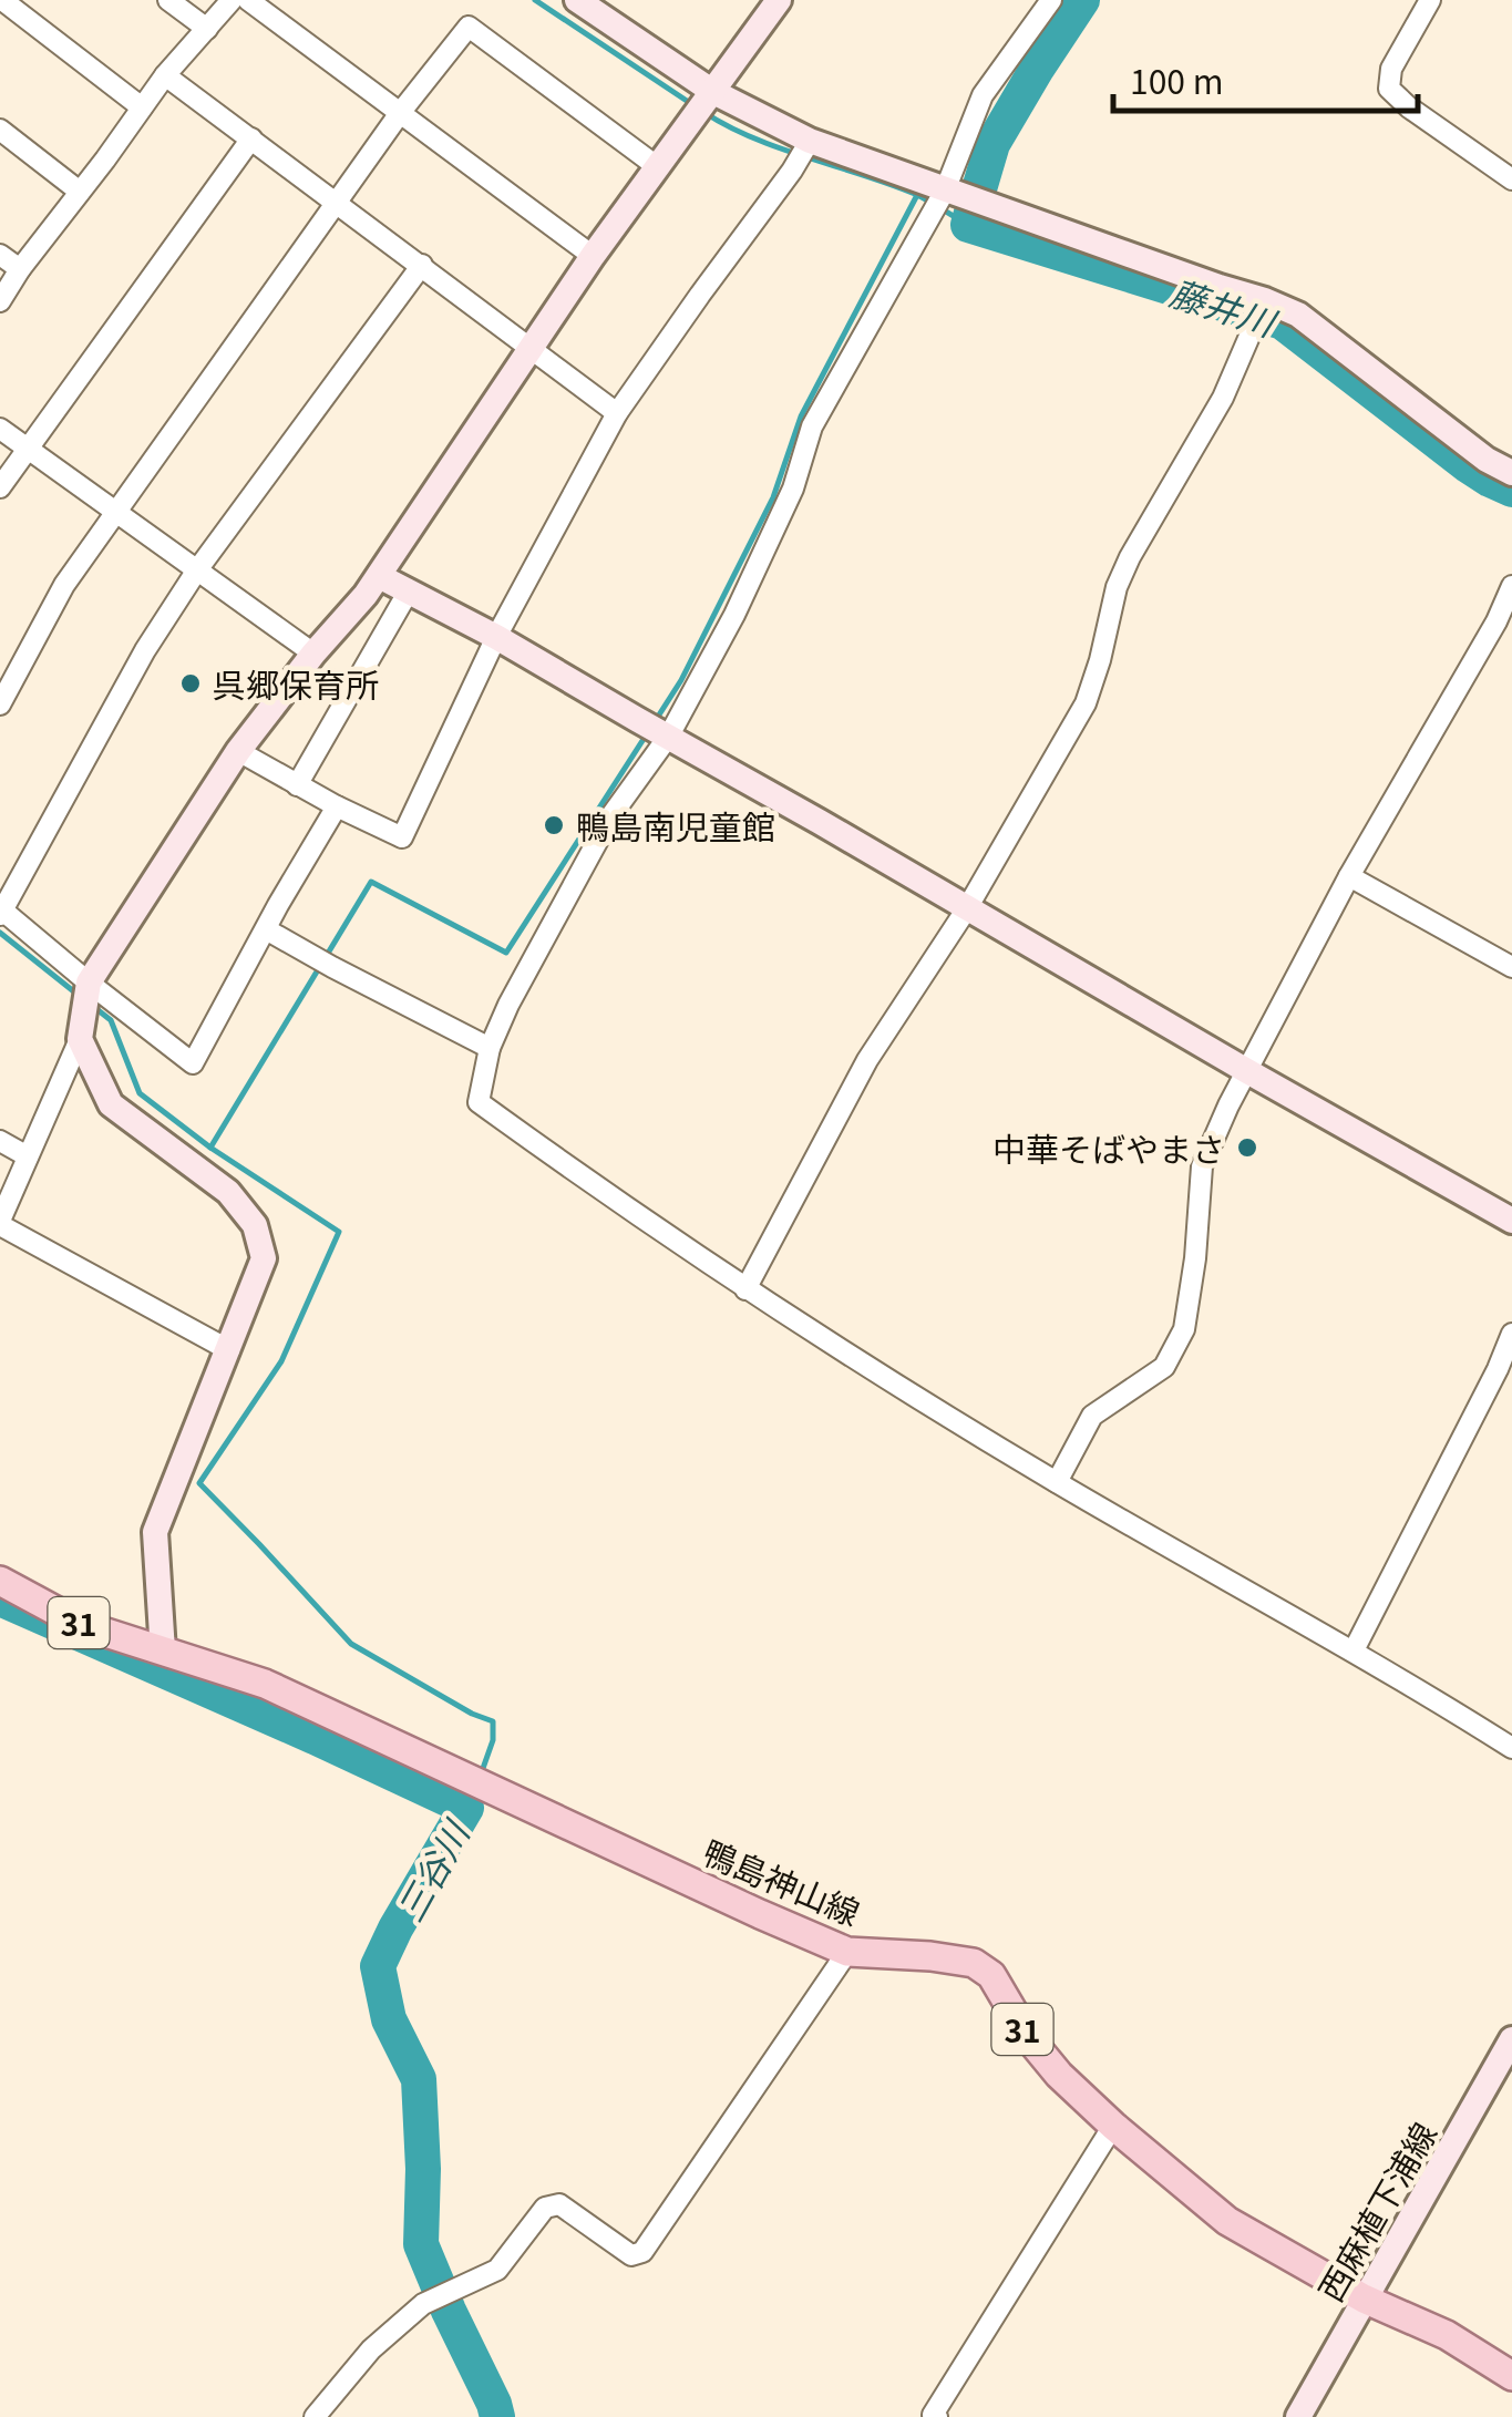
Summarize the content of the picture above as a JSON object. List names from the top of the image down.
{
  "streets": {
    "main road": ["31", "鴨島神山線"],
    "street": ["西麻植下浦線"]
  },
  "crossings": [
    ["鴨島神山線", "西麻植下浦線"]
  ],
  "water": ["藤井川", "三谷川"],
  "places": ["呉郷保育所", "鴨島南児童館", "中華そばやまさ"],
  "scale_bar": "100 m"
}
